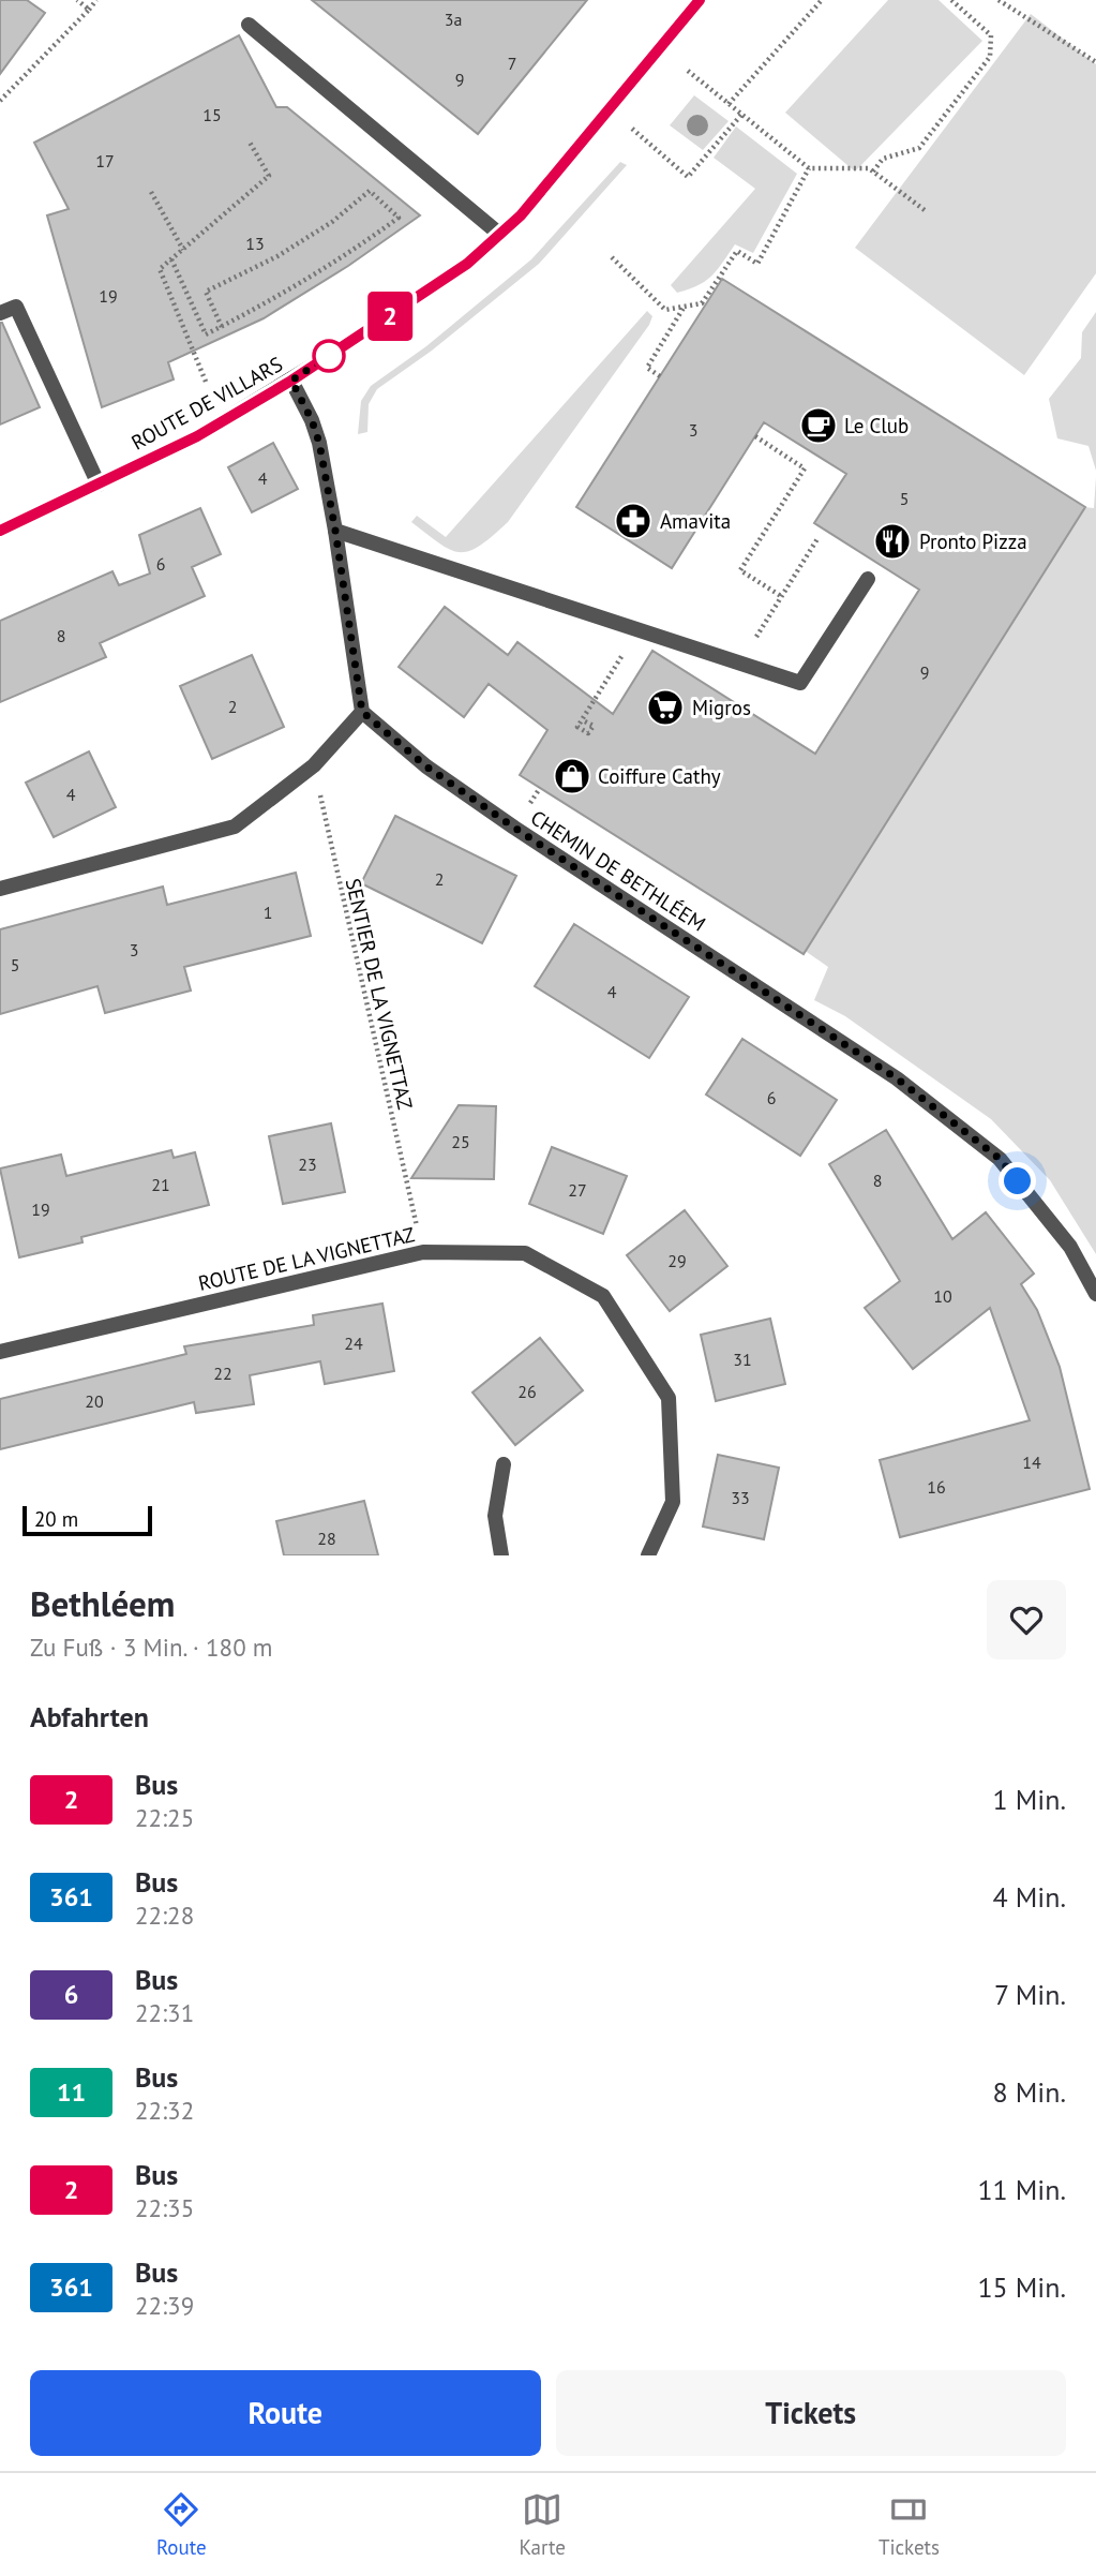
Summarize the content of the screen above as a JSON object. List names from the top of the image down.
{
  "streets": {
    "main road": ["ROUTE DE VILLARS"],
    "street": ["CHEMIN DE BETHLÉEM", "ROUTE DE LA VIGNETTAZ"],
    "path": ["SENTIER DE LA VIGNETTAZ"]
  },
  "places": {
    "cafe": ["Le Club"],
    "pharmacy": ["Amavita"],
    "restaurant": ["Pronto Pizza"],
    "supermarket": ["Migros"],
    "shop": ["Coiffure Cathy"]
  },
  "lines": ["bus line 2"],
  "house_numbers": [
    "3a",
    "7",
    "9",
    "15",
    "17",
    "13",
    "19",
    "3",
    "4",
    "5",
    "6",
    "8",
    "9",
    "2",
    "4",
    "2",
    "1",
    "3",
    "5",
    "4",
    "6",
    "25",
    "23",
    "8",
    "21",
    "27",
    "19",
    "29",
    "10",
    "24",
    "31",
    "22",
    "26",
    "20",
    "14",
    "16",
    "33",
    "28"
  ],
  "scale_bar": "20 m",
  "page": {
    "on_map": "2",
    "scale": "20 m",
    "heading": [
      ["Bethléem", "Zu Fuß · 3 Min. · 180 m"],
      "Abfahrten"
    ],
    "list": [
      {
        "mark": "2",
        "name": "Bus",
        "note": "22:25",
        "value": "1 Min."
      },
      {
        "mark": "361",
        "name": "Bus",
        "note": "22:28",
        "value": "4 Min."
      },
      {
        "mark": "6",
        "name": "Bus",
        "note": "22:31",
        "value": "7 Min."
      },
      {
        "mark": "11",
        "name": "Bus",
        "note": "22:32",
        "value": "8 Min."
      },
      {
        "mark": "2",
        "name": "Bus",
        "note": "22:35",
        "value": "11 Min."
      },
      {
        "mark": "361",
        "name": "Bus",
        "note": "22:39",
        "value": "15 Min."
      }
    ],
    "buttons": ["Route", "Tickets"],
    "tabs": ["Route", "Karte", "Tickets"]
  }
}
